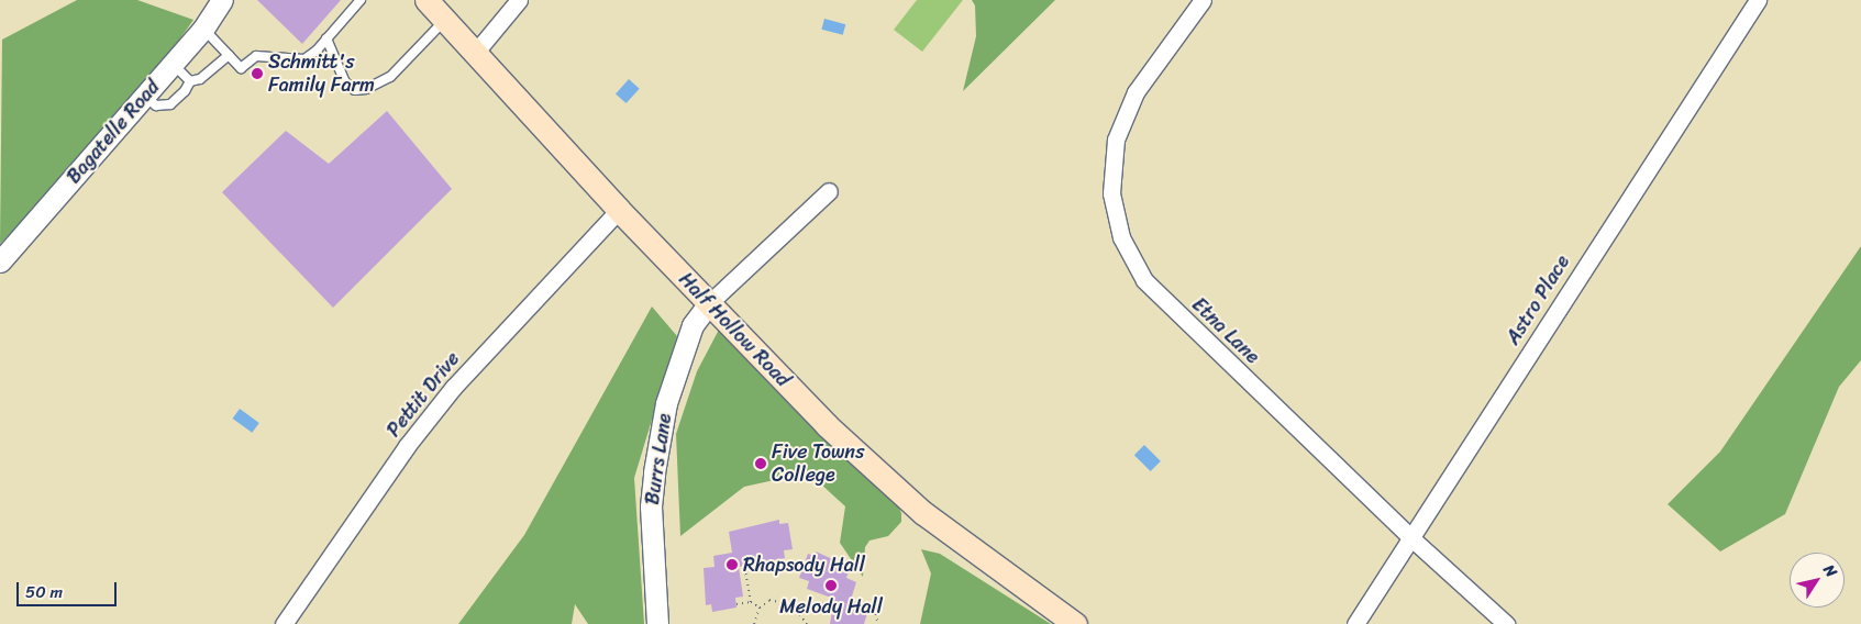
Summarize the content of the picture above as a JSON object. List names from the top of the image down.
{
  "streets": {
    "main road": ["Half Hollow Road"],
    "street": [
      "Bagatelle Road",
      "Astro Place",
      "Etna Lane",
      "Pettit Drive",
      "Burrs Lane"
    ]
  },
  "crossings": [
    ["Astro Place", "Etna Lane"],
    ["Half Hollow Road", "Pettit Drive"],
    ["Half Hollow Road", "Burrs Lane"]
  ],
  "places": [
    "Schmitt's Family Farm",
    "Five Towns College",
    "Rhapsody Hall",
    "Melody Hall"
  ],
  "scale_bar": "50 m",
  "north": "top right"
}
